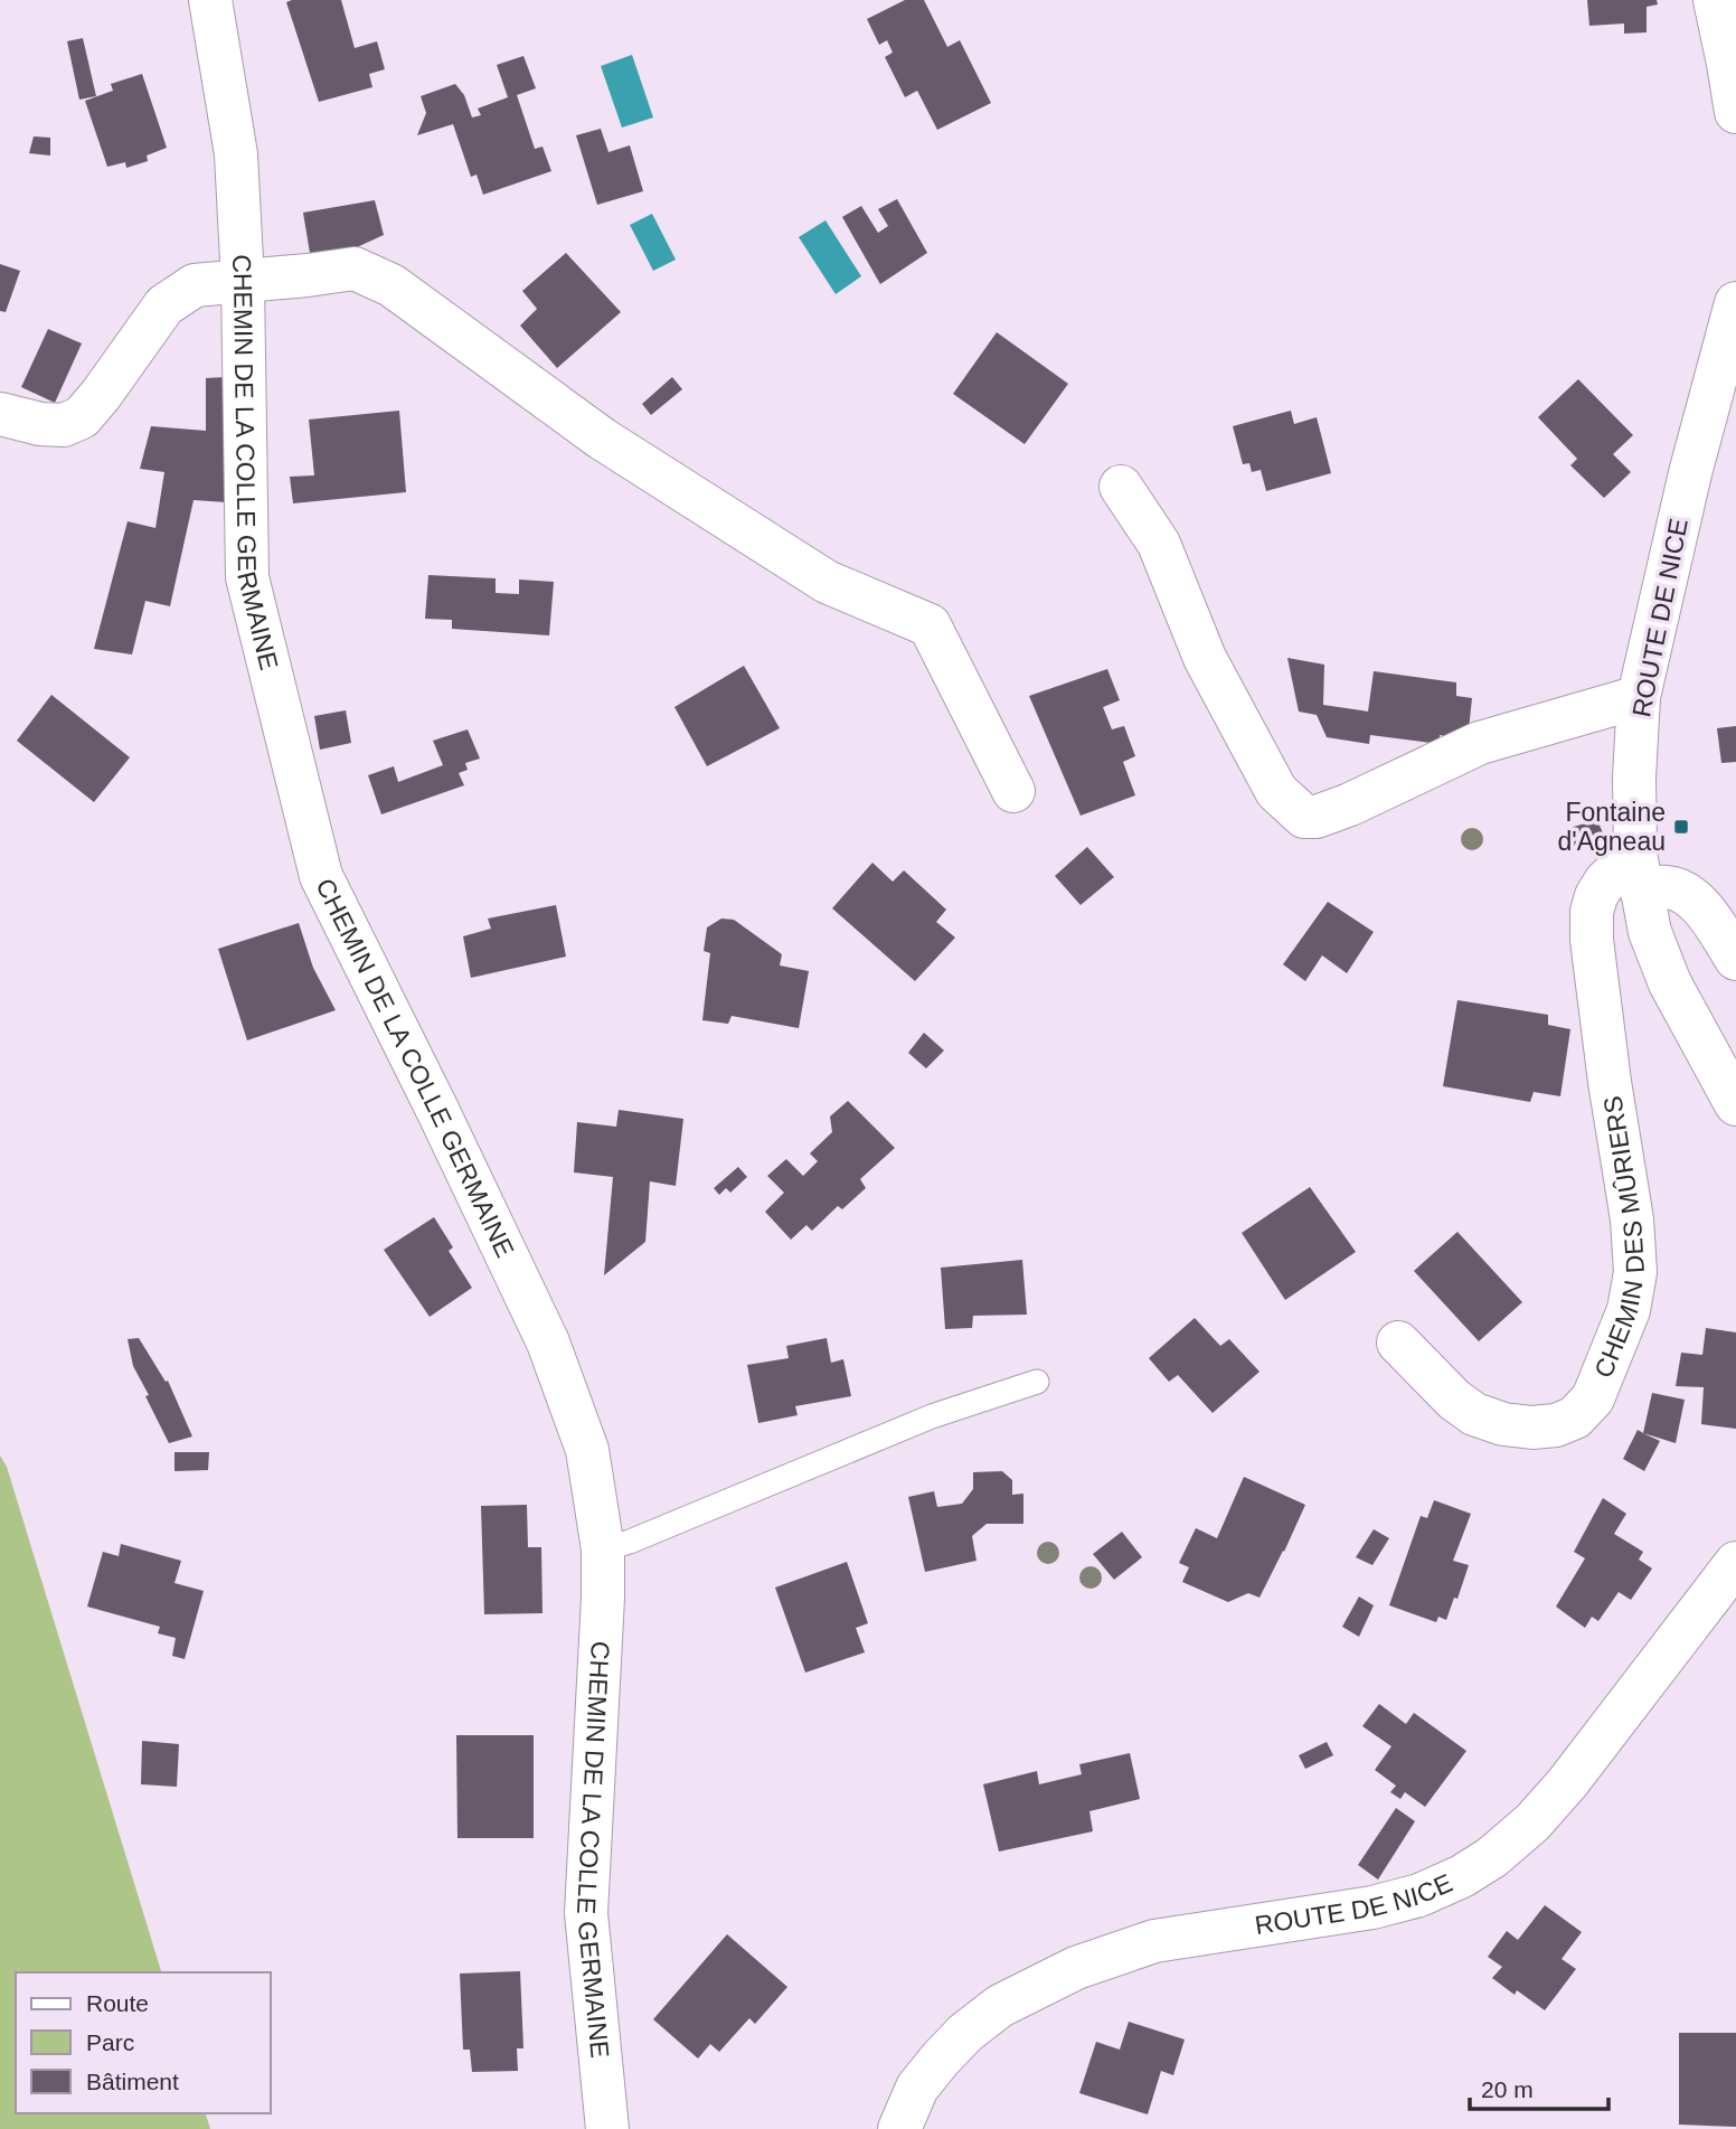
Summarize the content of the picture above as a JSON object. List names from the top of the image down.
{
  "streets": {
    "street": ["CHEMIN DE LA COLLE GERMAINE", "ROUTE DE NICE", "CHEMIN DES MÛRIERS"]
  },
  "crossings": [
    ["ROUTE DE NICE", "CHEMIN DES MÛRIERS"]
  ],
  "places": {
    "transit": ["Fontaine d'Agneau"]
  },
  "legend": ["Route", "Parc", "Bâtiment"],
  "scale_bar": "20 m"
}
